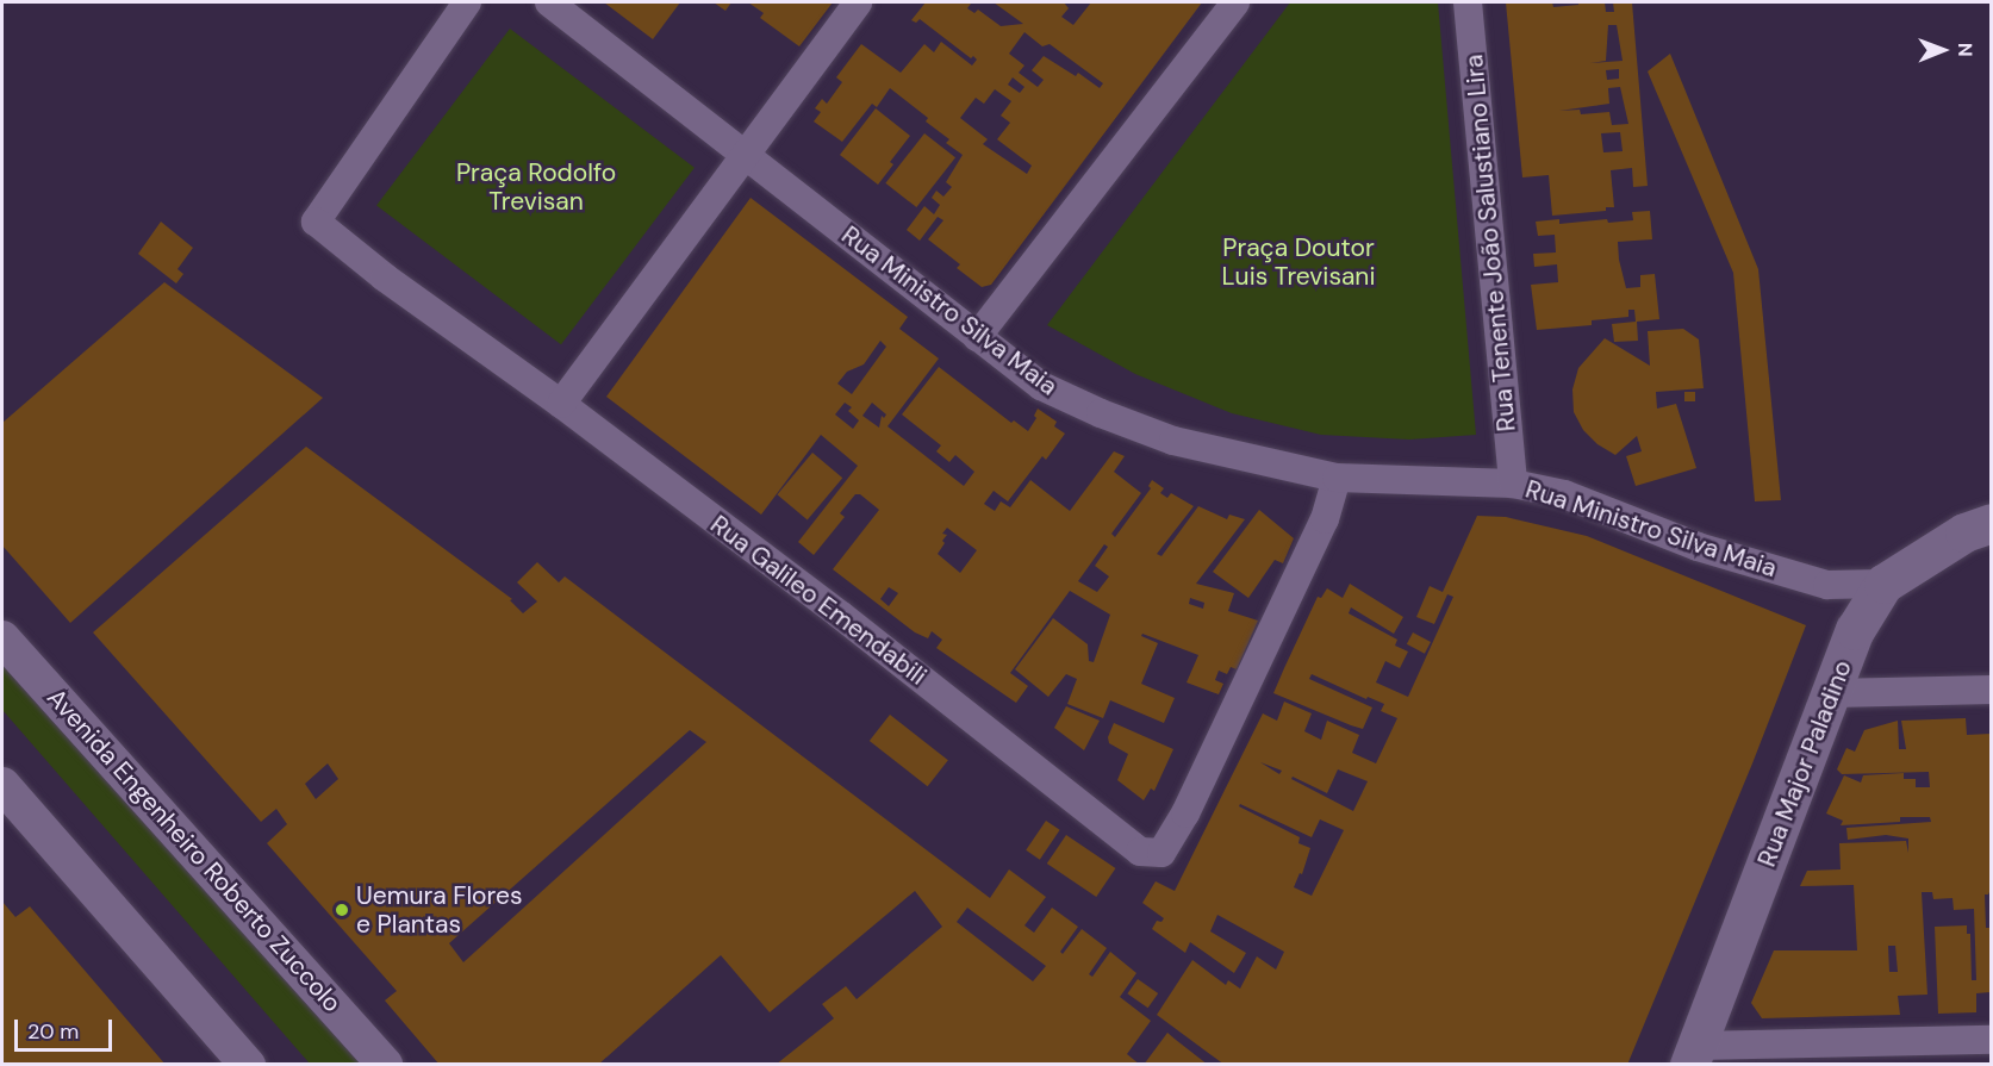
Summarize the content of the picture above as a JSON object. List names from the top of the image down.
{
  "streets": {
    "main road": ["Rua Major Paladino"],
    "street": [
      "Rua Tenente João Salustiano Lira",
      "Rua Ministro Silva Maia",
      "Rua Galileo Emendabili",
      "Avenida Engenheiro Roberto Zuccolo"
    ]
  },
  "crossings": [
    ["Rua Tenente João Salustiano Lira", "Rua Ministro Silva Maia"],
    ["Rua Ministro Silva Maia", "Rua Galileo Emendabili"],
    ["Rua Ministro Silva Maia", "Rua Major Paladino"]
  ],
  "parks": ["Praça Rodolfo Trevisan", "Praça Doutor Luis Trevisani"],
  "places": ["Uemura Flores e Plantas"],
  "scale_bar": "20 m",
  "north": "right"
}
